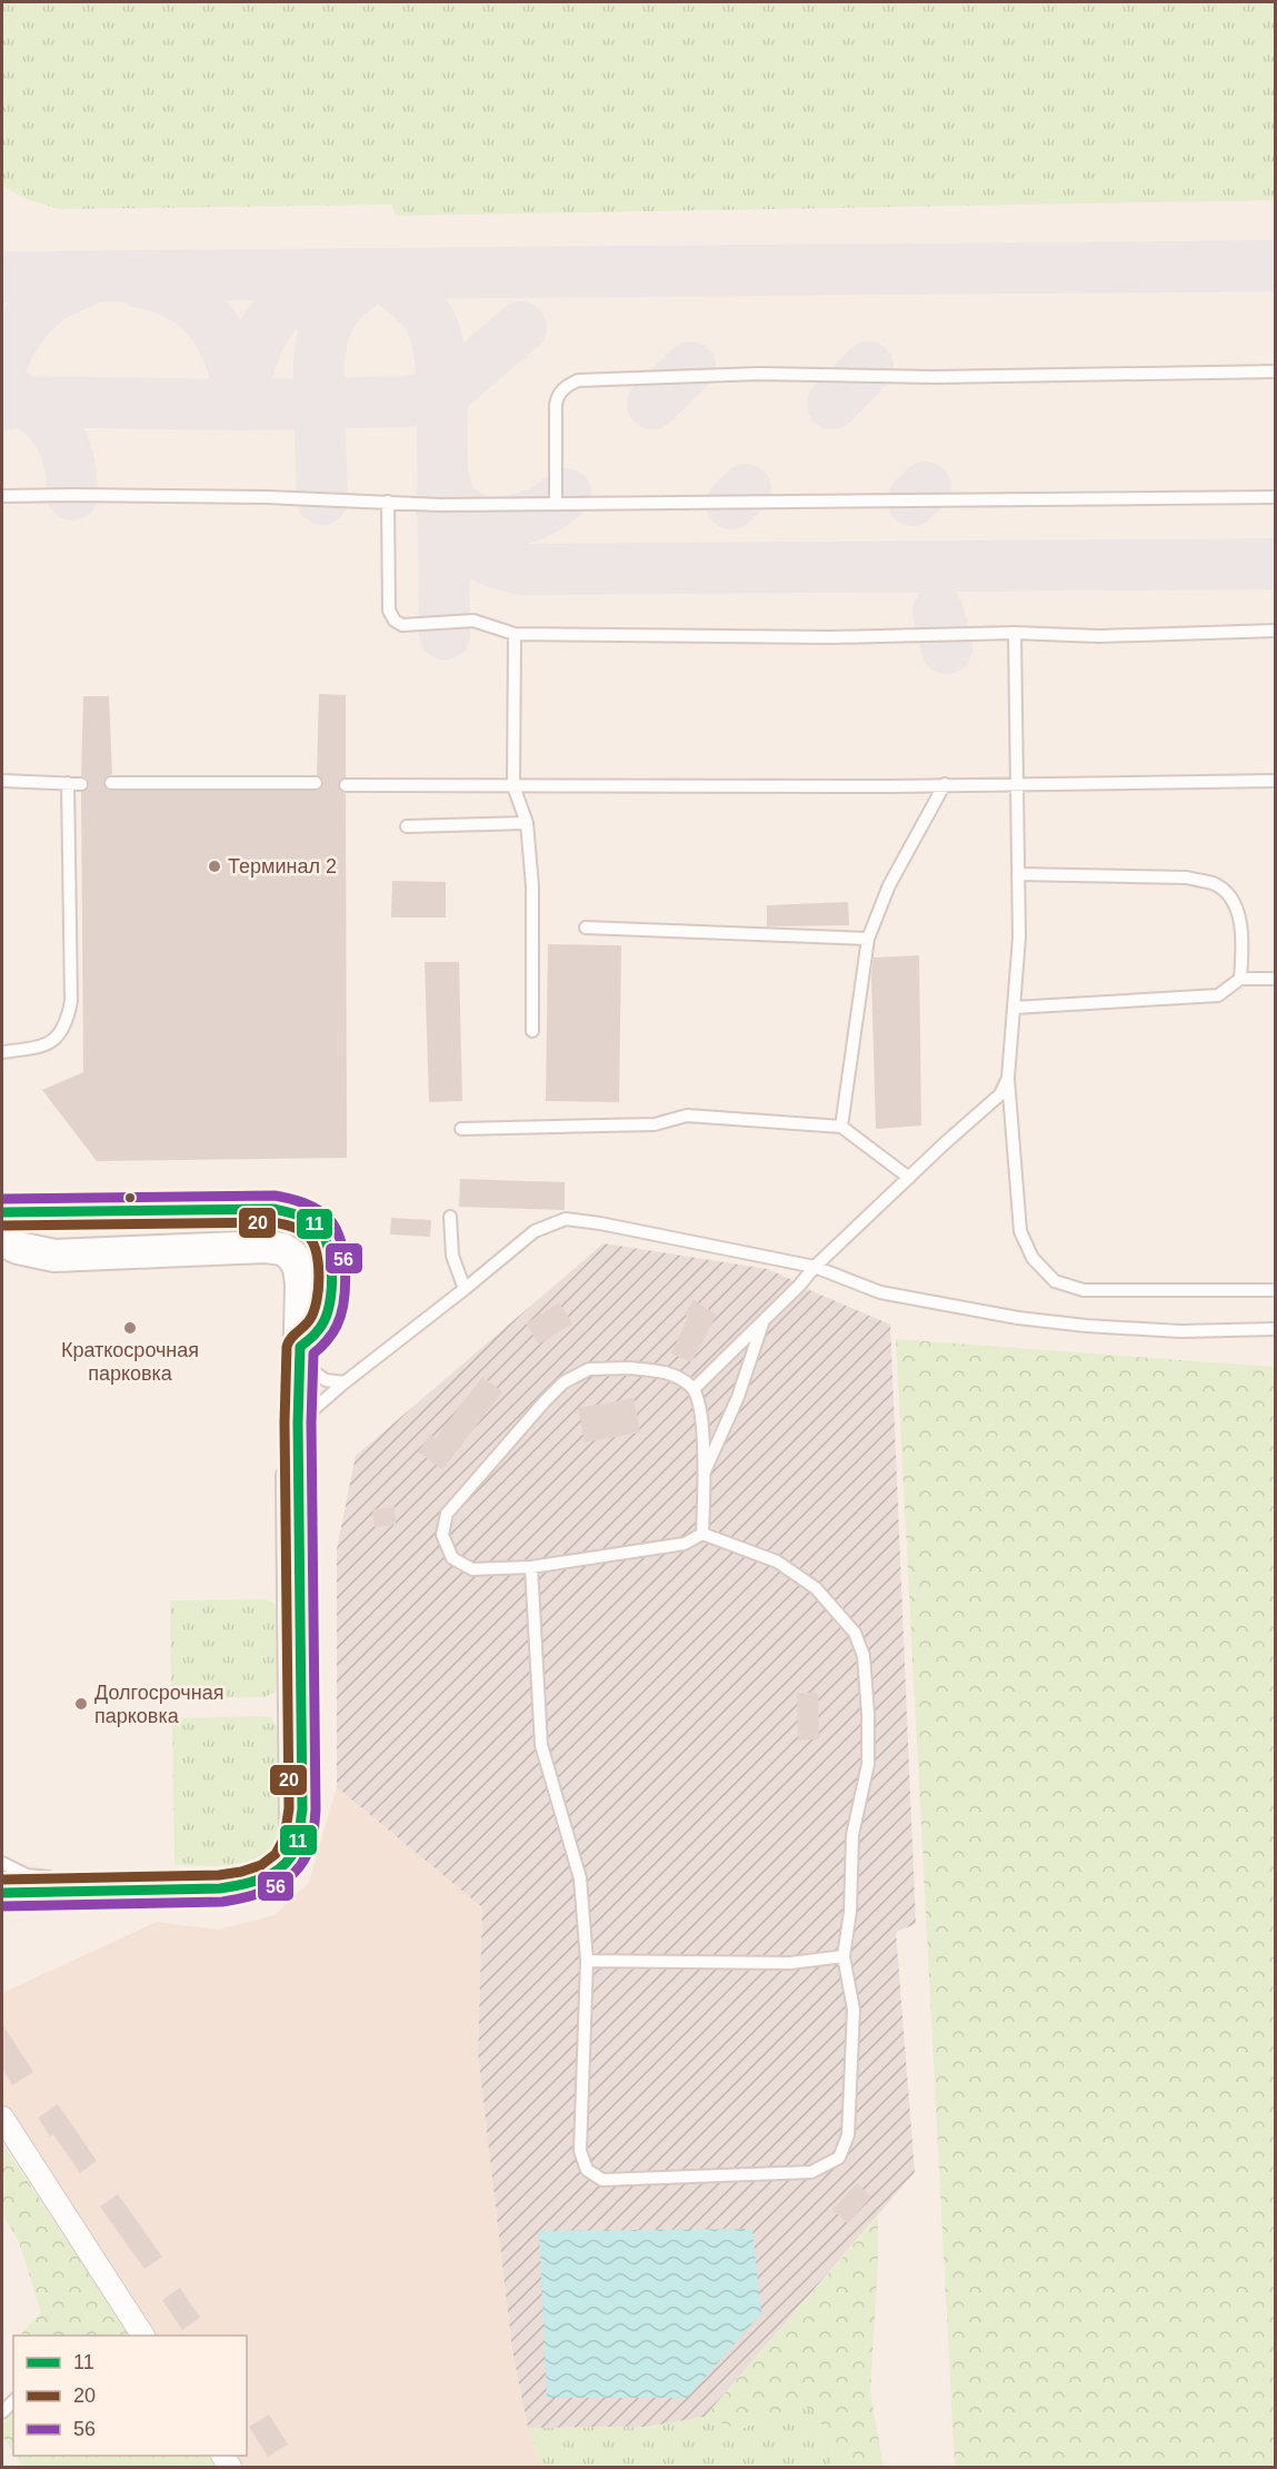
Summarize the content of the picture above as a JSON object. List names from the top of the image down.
{
  "places": ["Терминал 2", "Краткосрочная парковка", "Долгосрочная парковка"],
  "lines": ["transit line 56", "transit line 11", "transit line 20"],
  "legend": ["11", "20", "56"]
}
